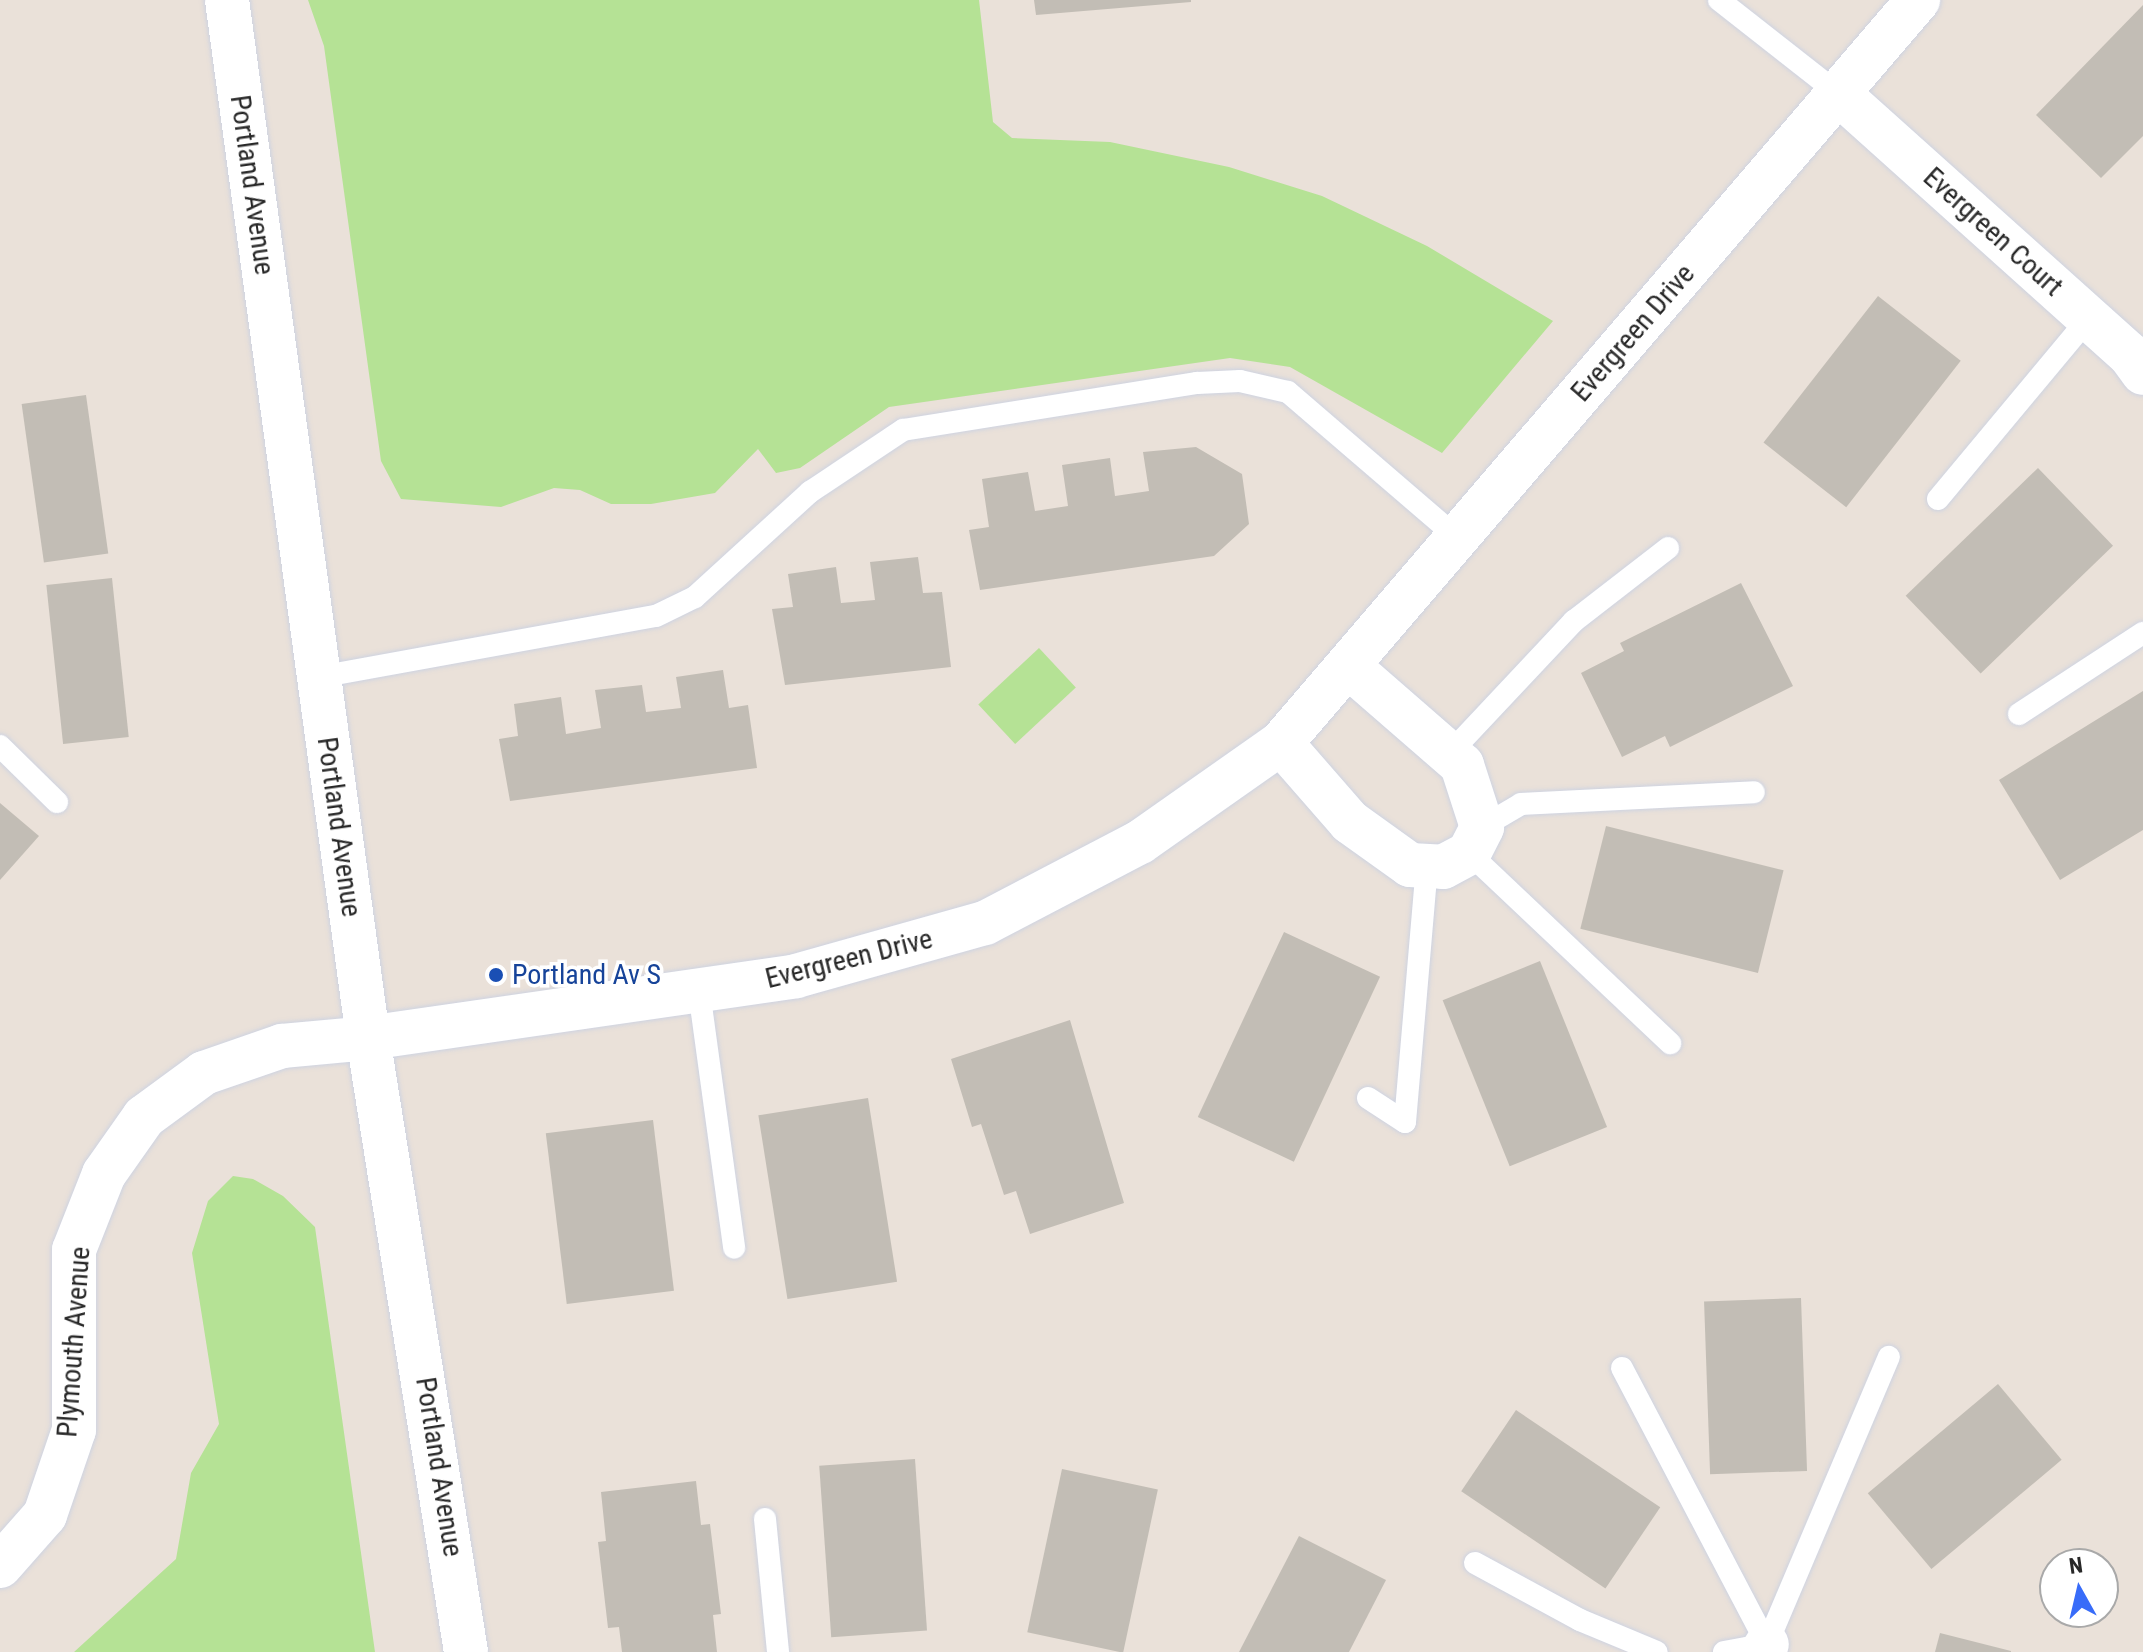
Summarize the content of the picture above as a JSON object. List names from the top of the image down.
{
  "streets": {
    "street": [
      "Portland Avenue",
      "Evergreen Court",
      "Evergreen Drive",
      "Plymouth Avenue"
    ]
  },
  "crossings": [
    ["Portland Avenue", "Evergreen Drive"],
    ["Portland Avenue", "Plymouth Avenue"],
    ["Evergreen Court", "Evergreen Drive"],
    ["Evergreen Drive", "Plymouth Avenue"]
  ],
  "places": ["Portland Av S"],
  "north": "top"
}
